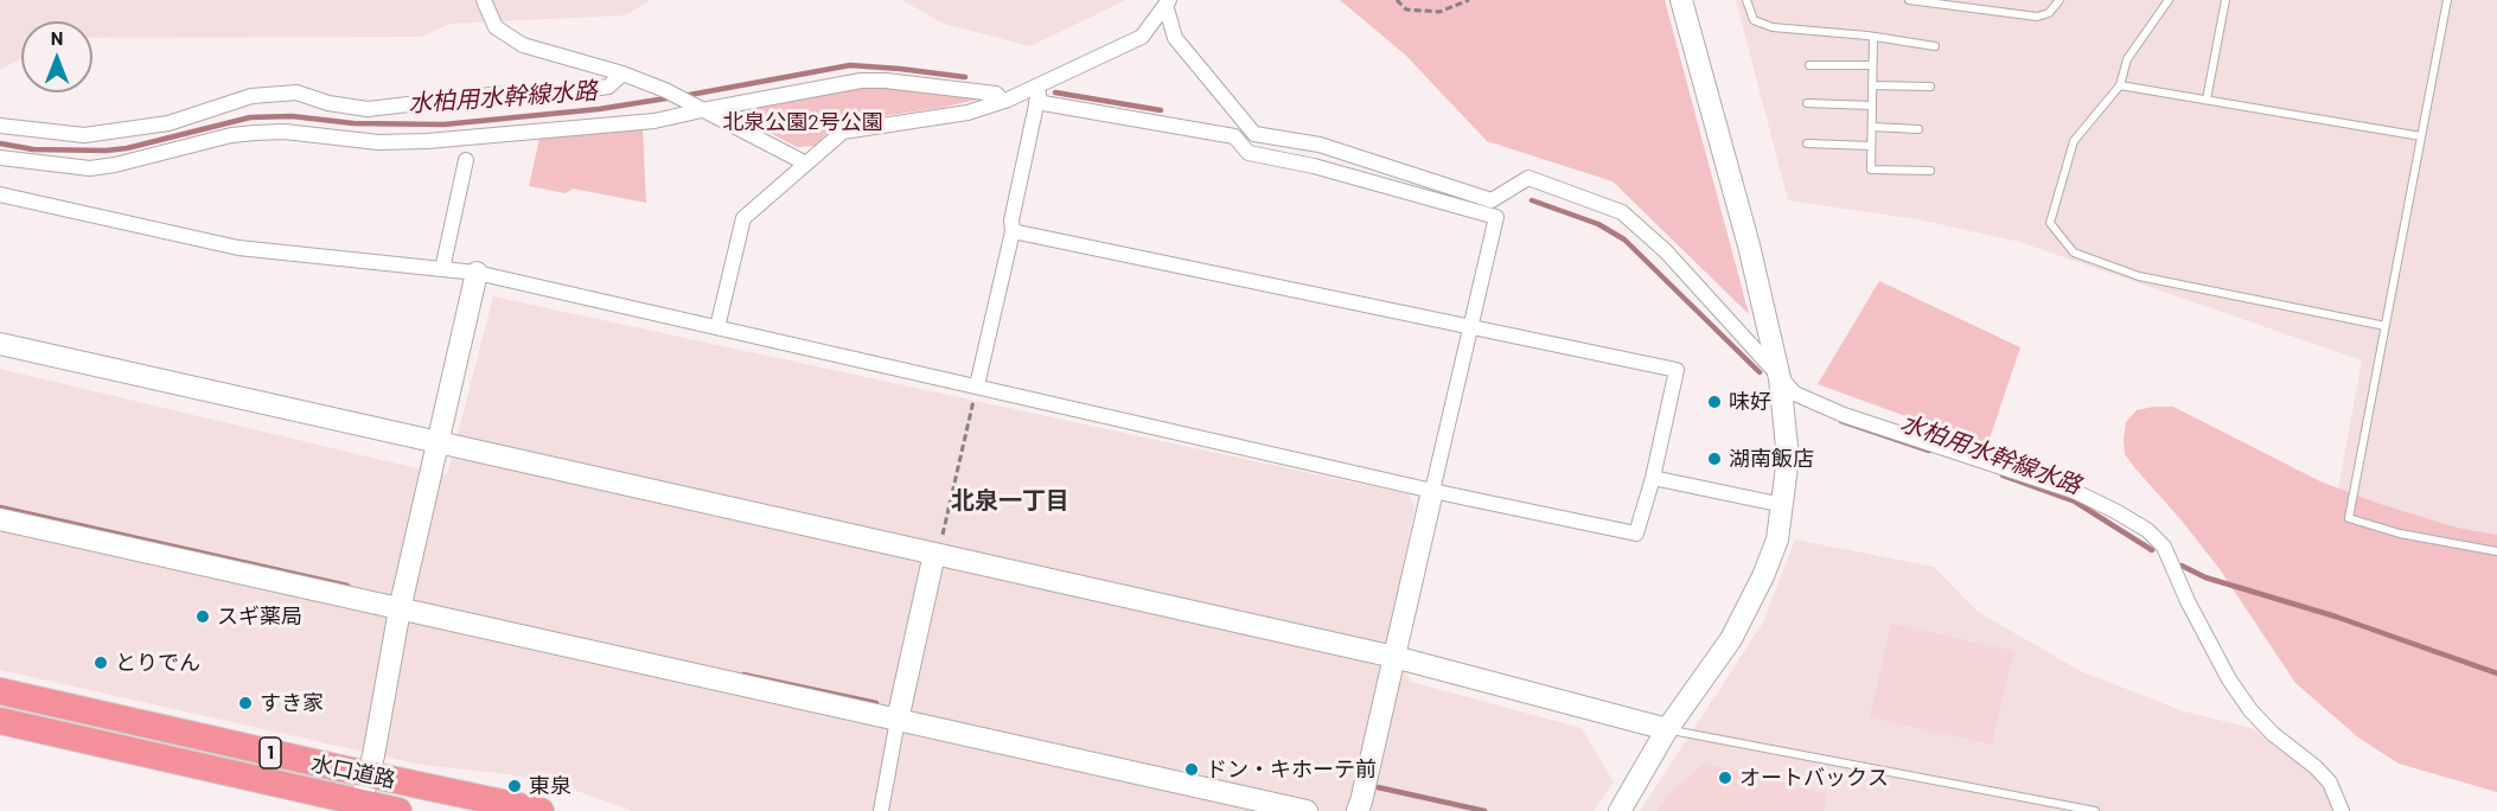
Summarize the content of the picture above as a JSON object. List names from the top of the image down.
{
  "streets": {
    "highway": ["1", "水口道路"]
  },
  "districts": ["北泉一丁目"],
  "water": ["水柏用水幹線水路"],
  "parks": ["北泉公園2号公園"],
  "places": [
    "味好",
    "湖南飯店",
    "スギ薬局",
    "とりでん",
    "すき家",
    "ドン・キホーテ前",
    "オートバックス",
    "東泉"
  ],
  "north": "top"
}
